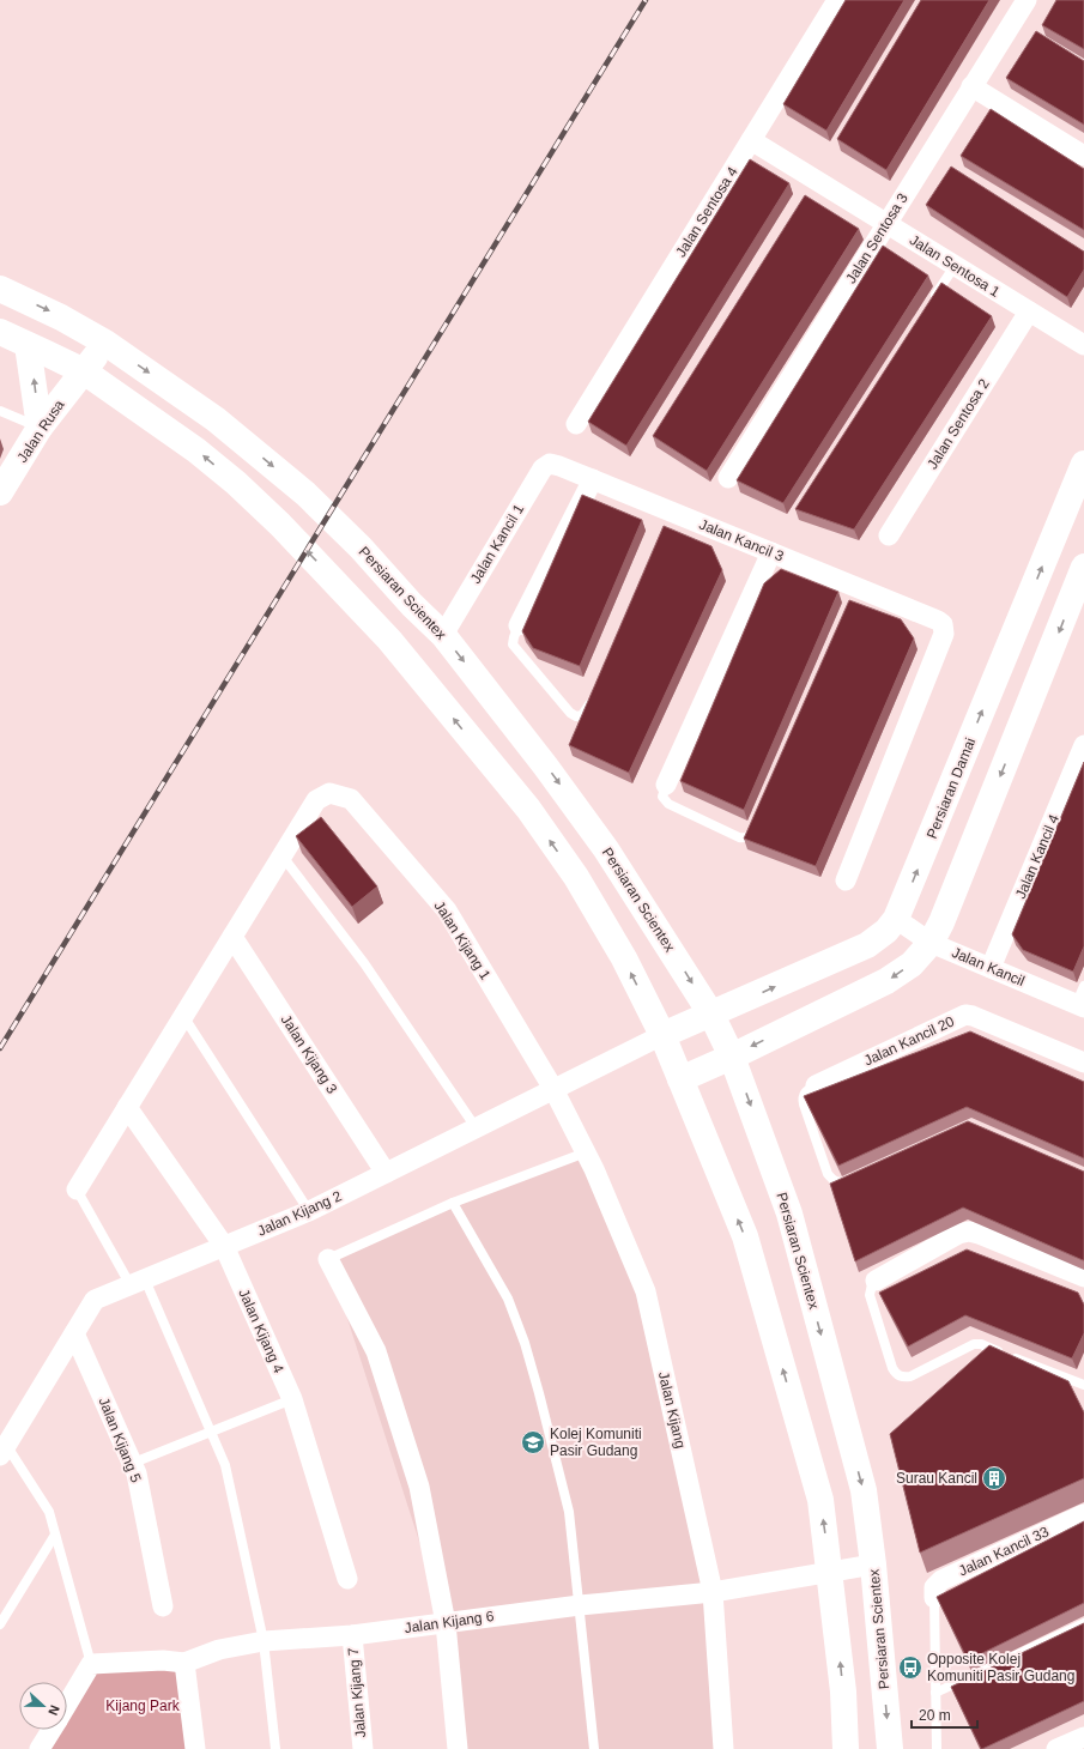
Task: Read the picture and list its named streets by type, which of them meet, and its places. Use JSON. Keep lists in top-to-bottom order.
{
  "streets": {
    "main road": ["Jalan Rusa", "Persiaran Scientex", "Persiaran Damai"],
    "street": [
      "Jalan Sentosa 4",
      "Jalan Sentosa 3",
      "Jalan Sentosa 1",
      "Jalan Sentosa 2",
      "Jalan Kancil 3",
      "Jalan Kancil 1",
      "Jalan Kancil 4",
      "Jalan Kijang 1",
      "Jalan Kancil",
      "Jalan Kancil 20",
      "Jalan Kijang 3",
      "Jalan Kijang 2",
      "Jalan Kijang 4",
      "Jalan Kijang",
      "Jalan Kijang 5",
      "Jalan Kancil 33",
      "Jalan Kijang 6",
      "Jalan Kijang 7"
    ]
  },
  "crossings": [
    ["Jalan Sentosa 4", "Jalan Sentosa 1"],
    ["Jalan Sentosa 3", "Jalan Sentosa 1"],
    ["Jalan Sentosa 1", "Jalan Sentosa 2"],
    ["Jalan Rusa", "Persiaran Scientex"],
    ["Jalan Kancil 3", "Jalan Kancil 1"],
    ["Jalan Kancil 1", "Persiaran Scientex"],
    ["Persiaran Scientex", "Persiaran Damai"],
    ["Persiaran Scientex", "Jalan Kijang 6"],
    ["Persiaran Damai", "Jalan Kancil"],
    ["Persiaran Damai", "Jalan Kijang 2"],
    ["Jalan Kancil 4", "Jalan Kancil"],
    ["Jalan Kijang 1", "Jalan Kijang 2"],
    ["Jalan Kijang 1", "Jalan Kijang"],
    ["Jalan Kijang 3", "Jalan Kijang 2"],
    ["Jalan Kijang 2", "Jalan Kijang 4"],
    ["Jalan Kijang 2", "Jalan Kijang"],
    ["Jalan Kijang 2", "Jalan Kijang 5"],
    ["Jalan Kijang", "Jalan Kijang 6"],
    ["Jalan Kijang 6", "Jalan Kijang 7"]
  ],
  "parks": ["Kijang Park"],
  "places": {
    "school or university": ["Kolej Komuniti Pasir Gudang"],
    "building": ["Surau Kancil"],
    "bus stop": ["Opposite Kolej Komuniti Pasir Gudang"]
  },
  "scale_bar": "20 m",
  "north": "right"
}
